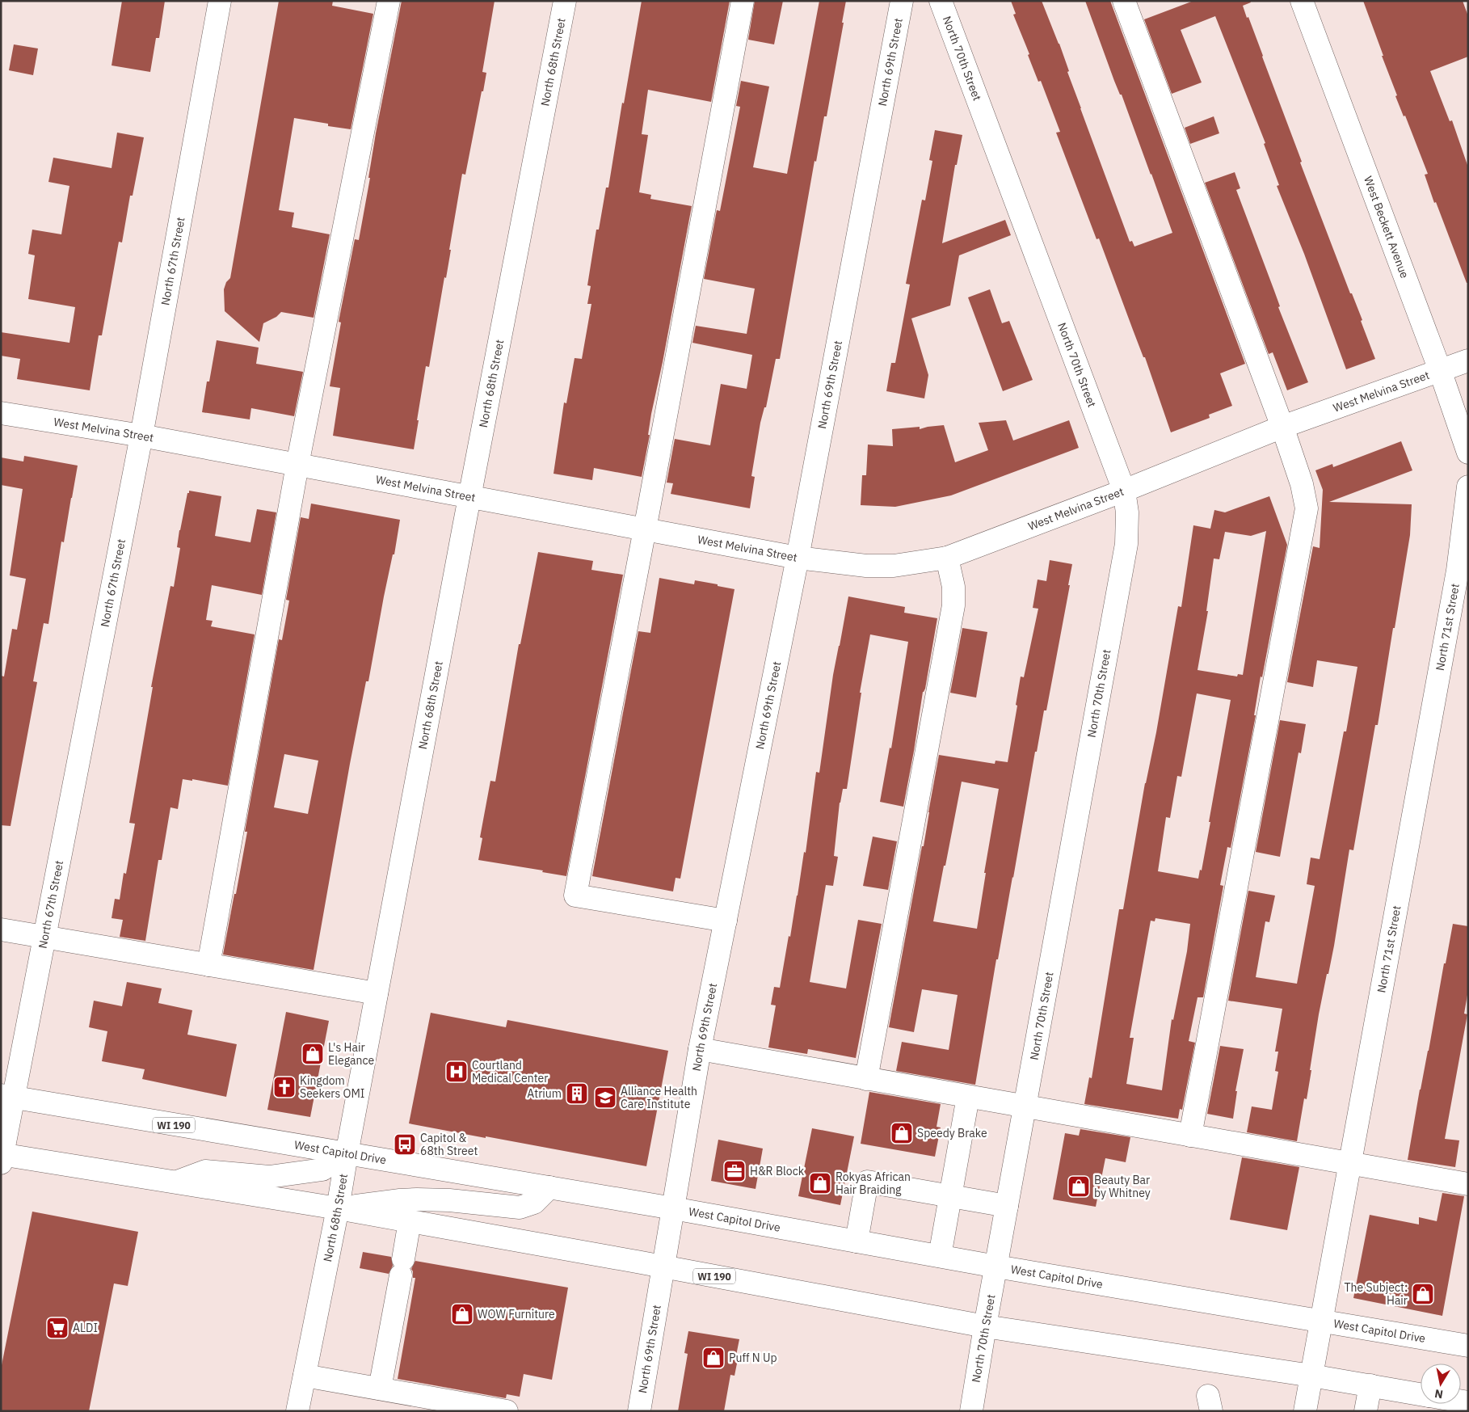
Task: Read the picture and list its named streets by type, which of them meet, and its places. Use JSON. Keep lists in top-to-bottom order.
{
  "streets": {
    "street": [
      "North 70th Street",
      "North 69th Street",
      "North 68th Street",
      "West Beckett Avenue",
      "North 67th Street",
      "West Melvina Street",
      "North 71st Street",
      "WI 190",
      "West Capitol Drive"
    ]
  },
  "crossings": [
    ["North 70th Street", "West Melvina Street"],
    ["North 70th Street", "WI 190"],
    ["North 70th Street", "West Capitol Drive"],
    ["North 69th Street", "West Melvina Street"],
    ["North 69th Street", "WI 190"],
    ["North 69th Street", "West Capitol Drive"],
    ["North 68th Street", "West Melvina Street"],
    ["North 68th Street", "WI 190"],
    ["North 68th Street", "West Capitol Drive"],
    ["West Beckett Avenue", "West Melvina Street"],
    ["North 67th Street", "West Melvina Street"],
    ["North 67th Street", "WI 190"],
    ["North 67th Street", "West Capitol Drive"],
    ["North 71st Street", "WI 190"],
    ["North 71st Street", "West Capitol Drive"]
  ],
  "places": {
    "shop": [
      "L's Hair Elegance",
      "Speedy Brake",
      "Rokyas African Hair Braiding",
      "Beauty Bar by Whitney",
      "The Subject: Hair",
      "WOW Furniture",
      "Puff N Up"
    ],
    "hospital": ["Courtland Medical Center"],
    "church": ["Kingdom Seekers OMI"],
    "building": ["Atrium"],
    "school or university": ["Alliance Health Care Institute"],
    "bus stop": ["Capitol & 68th Street"],
    "office": ["H&R Block"],
    "supermarket": ["ALDI"]
  },
  "north": "bottom"
}
